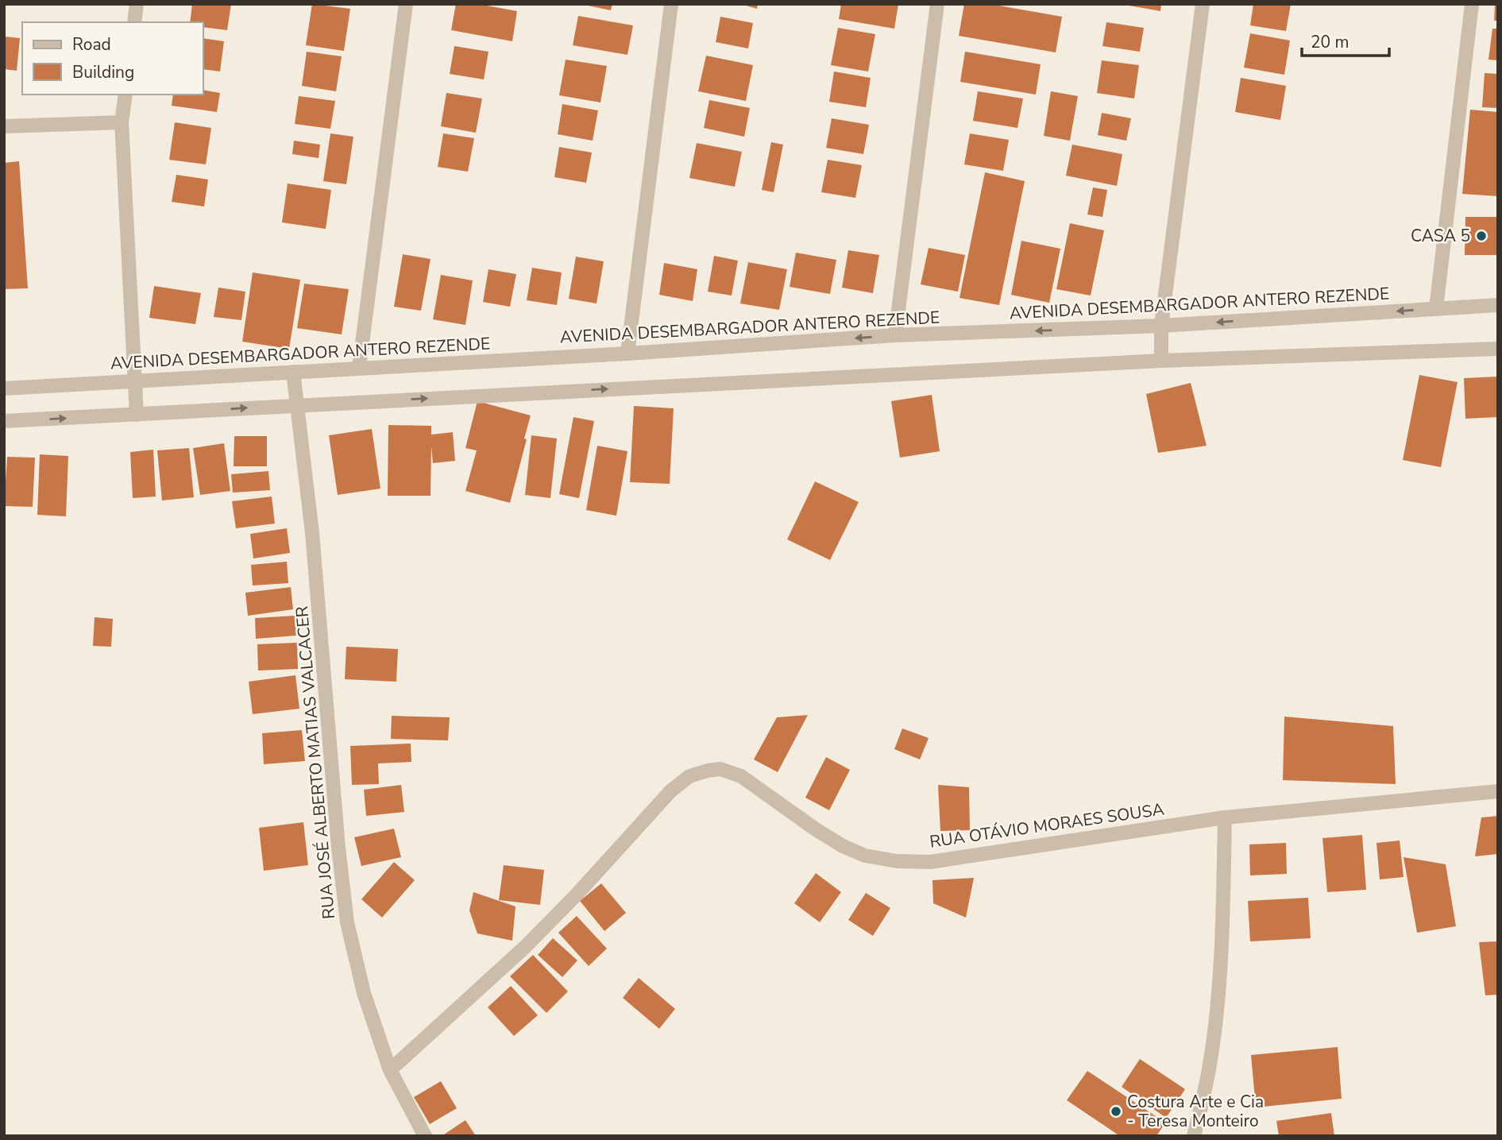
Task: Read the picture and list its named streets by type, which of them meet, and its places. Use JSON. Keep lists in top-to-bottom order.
{
  "streets": {
    "street": ["AVENIDA DESEMBARGADOR ANTERO REZENDE", "RUA JOSÉ ALBERTO MATIAS VALCACER", "RUA OTÁVIO MORAES SOUSA"]
  },
  "crossings": [
    ["AVENIDA DESEMBARGADOR ANTERO REZENDE", "RUA JOSÉ ALBERTO MATIAS VALCACER"],
    ["RUA JOSÉ ALBERTO MATIAS VALCACER", "RUA OTÁVIO MORAES SOUSA"]
  ],
  "places": ["CASA 5", "Costura Arte e Cia - Teresa Monteiro"],
  "legend": ["Road", "Building"],
  "scale_bar": "20 m"
}
